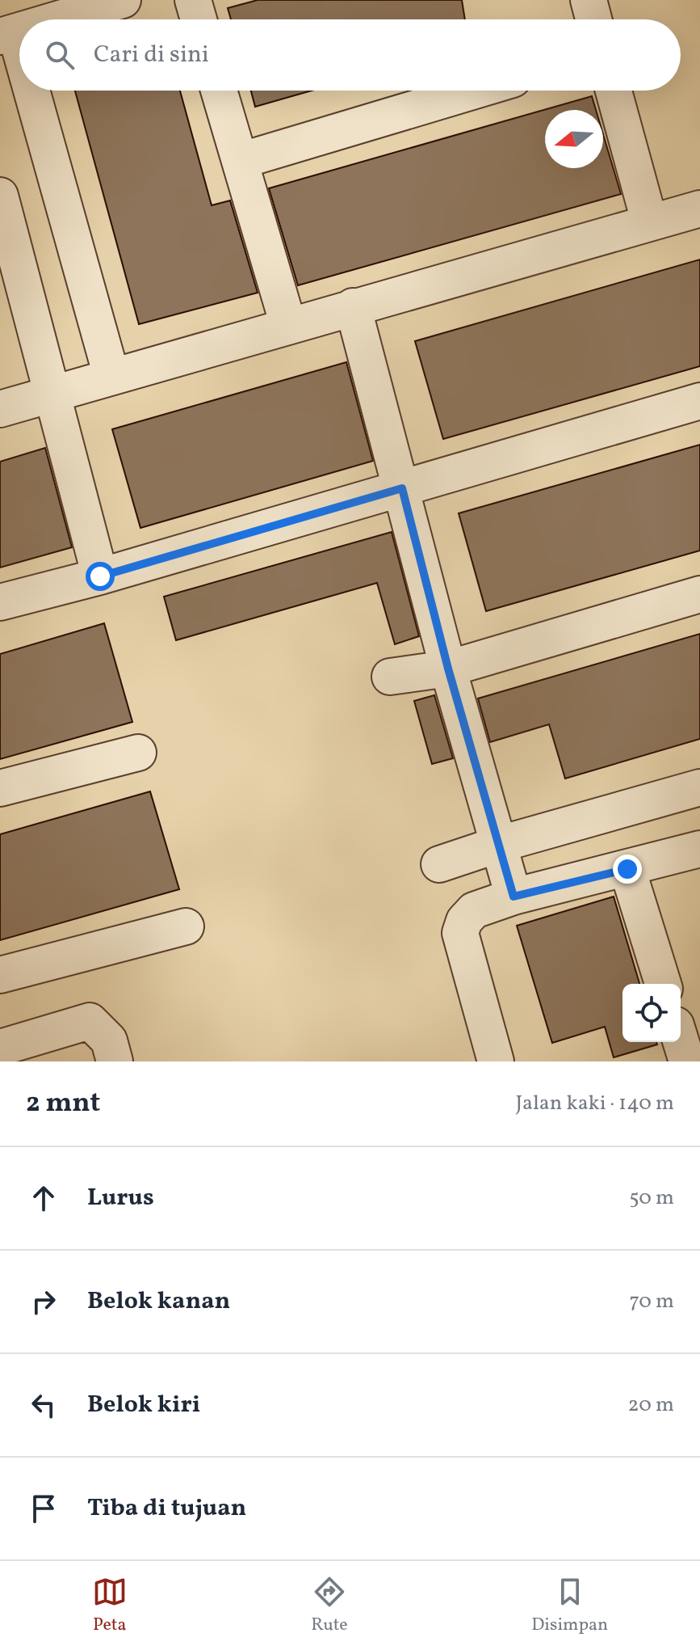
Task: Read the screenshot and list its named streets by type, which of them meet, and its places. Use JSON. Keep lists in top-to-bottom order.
{
  "north": "left",
  "page": {
    "search": "Cari di sini",
    "heading": ["2 mnt", "Jalan kaki · 140 m"],
    "list": [
      ["Lurus", "50 m"],
      ["Belok kanan", "70 m"],
      ["Belok kiri", "20 m"],
      "Tiba di tujuan"
    ],
    "nav": ["Peta", "Rute", "Disimpan"]
  }
}
